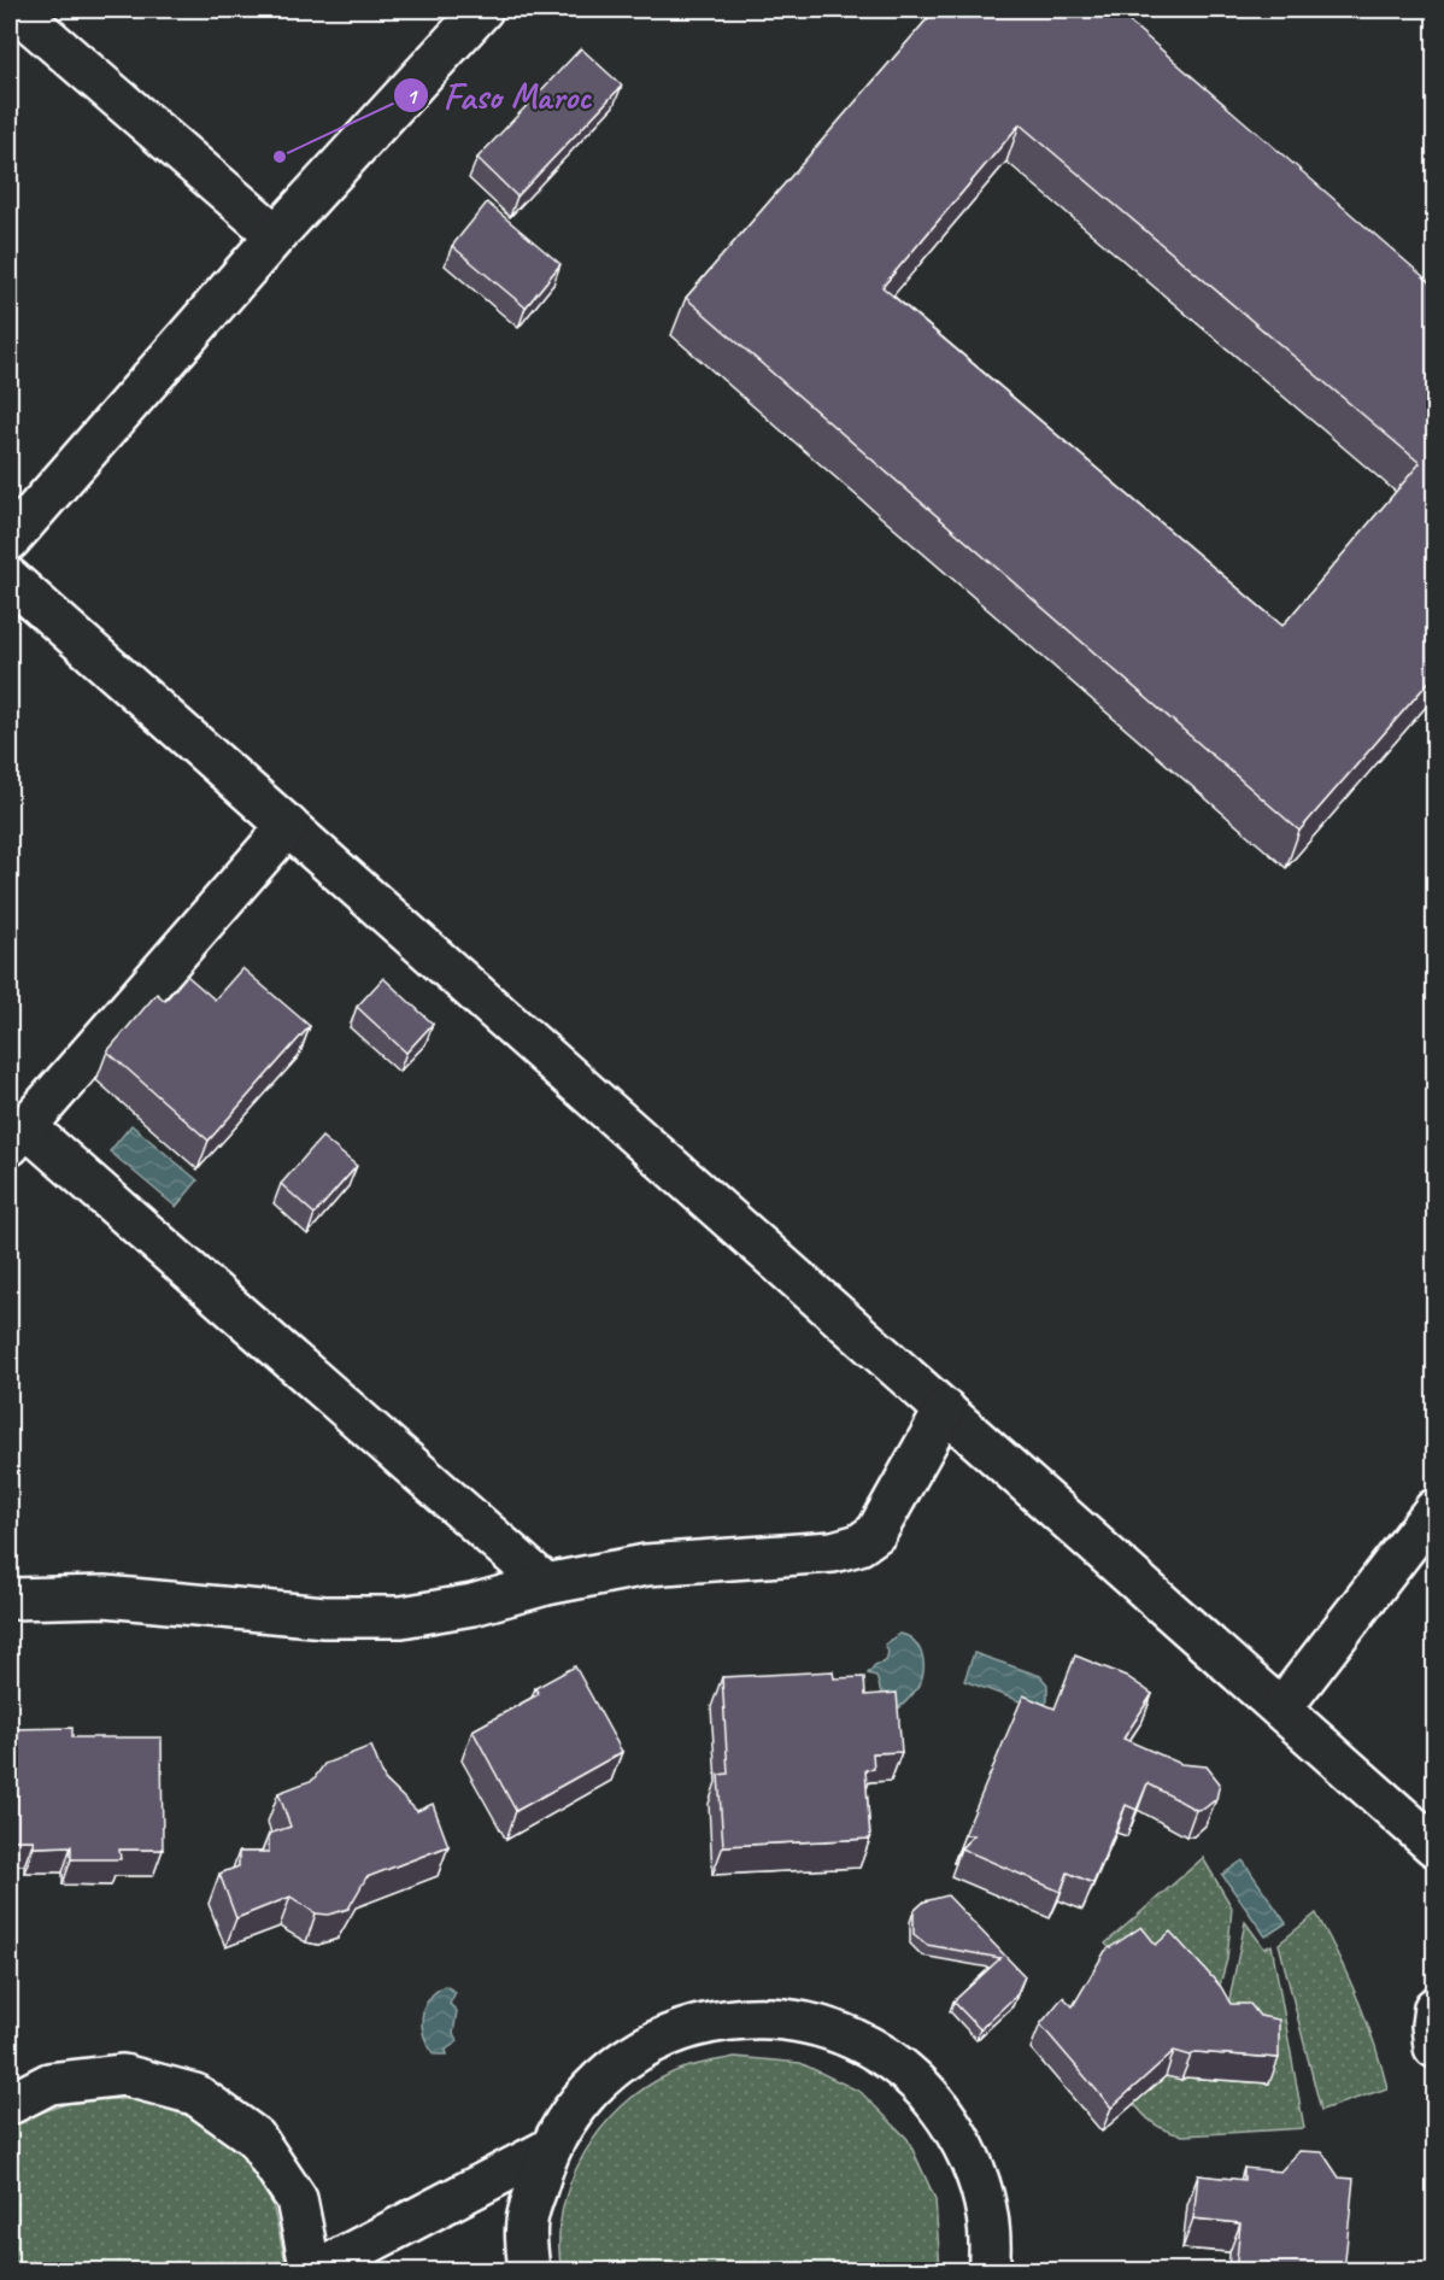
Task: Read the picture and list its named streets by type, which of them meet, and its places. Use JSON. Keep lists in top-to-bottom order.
{
  "places": ["Faso Maroc"]
}
